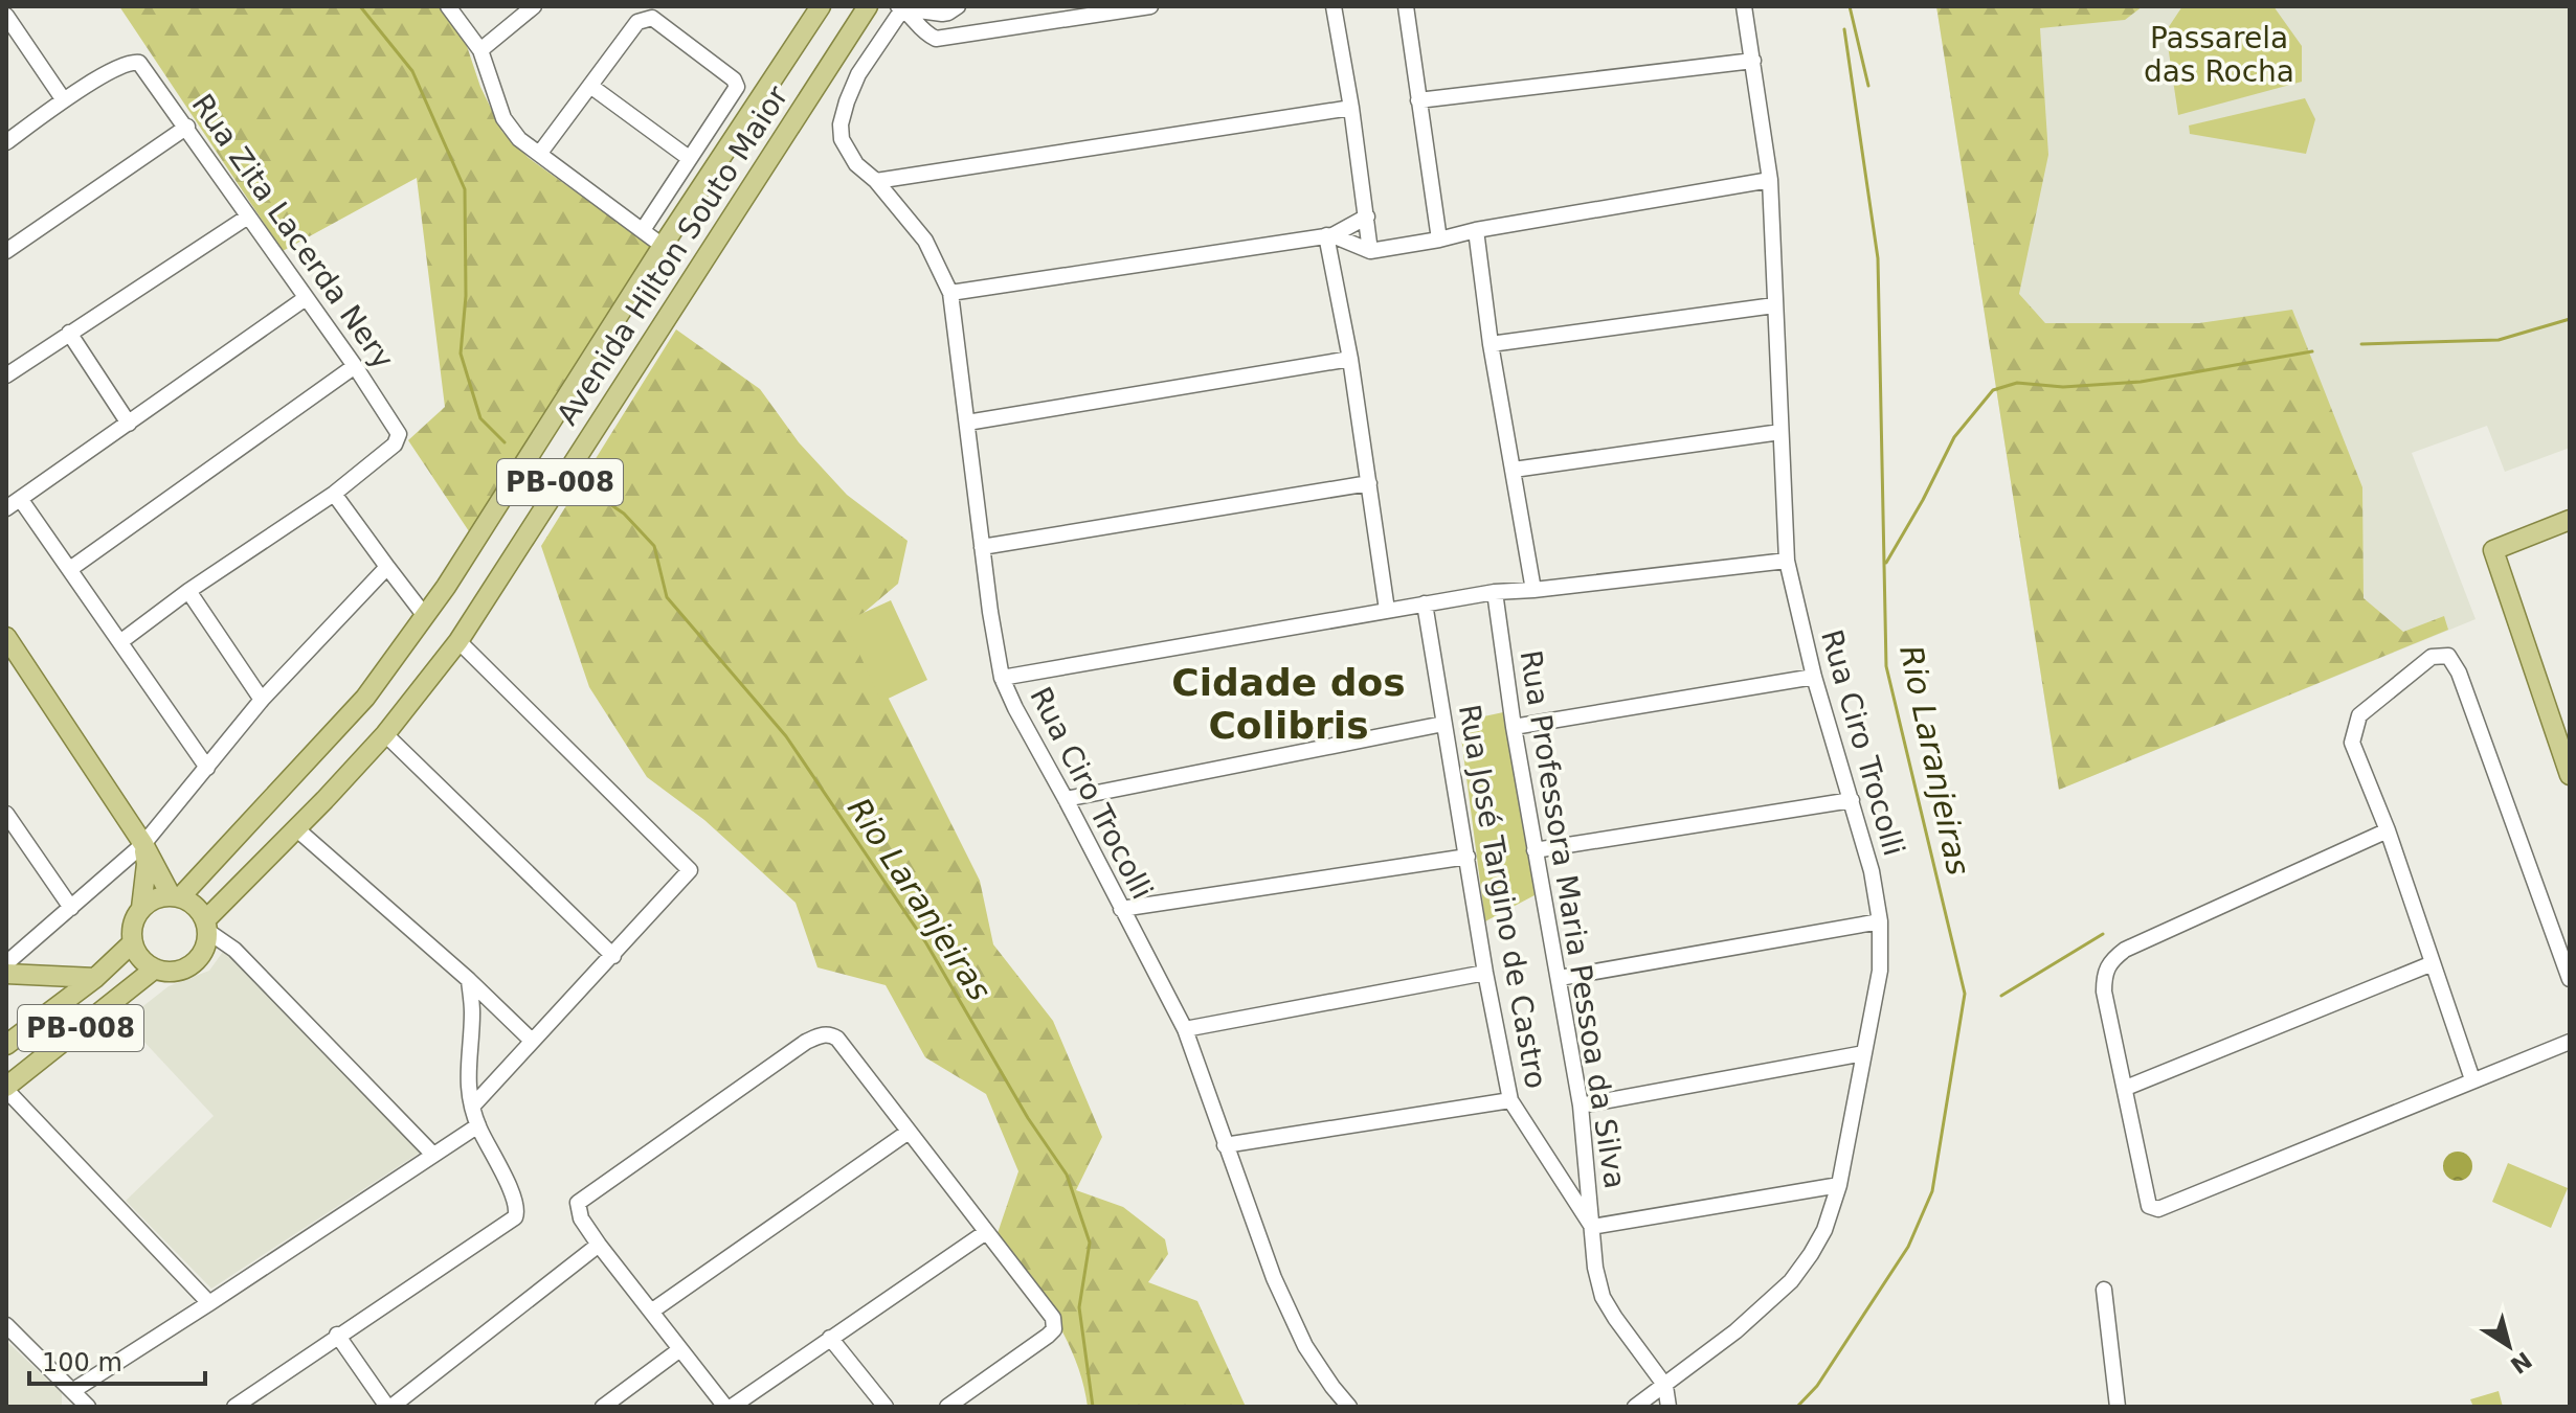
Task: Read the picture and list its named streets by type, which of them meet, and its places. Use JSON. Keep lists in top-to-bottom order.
{
  "streets": {
    "main road": ["Avenida Hilton Souto Maior", "PB-008"],
    "street": [
      "Rua Zita Lacerda Nery",
      "Rua Ciro Trocolli",
      "Rua José Targino de Castro",
      "Rua Professora Maria Pessoa da Silva"
    ]
  },
  "crossings": [
    ["Avenida Hilton Souto Maior", "PB-008"],
    ["Rua Ciro Trocolli", "Rua Professora Maria Pessoa da Silva"],
    ["Rua José Targino de Castro", "Rua Professora Maria Pessoa da Silva"]
  ],
  "districts": ["Cidade dos Colibris"],
  "water": ["Rio Laranjeiras"],
  "parks": ["Passarela das Rocha"],
  "scale_bar": "100 m",
  "north": "bottom right"
}
